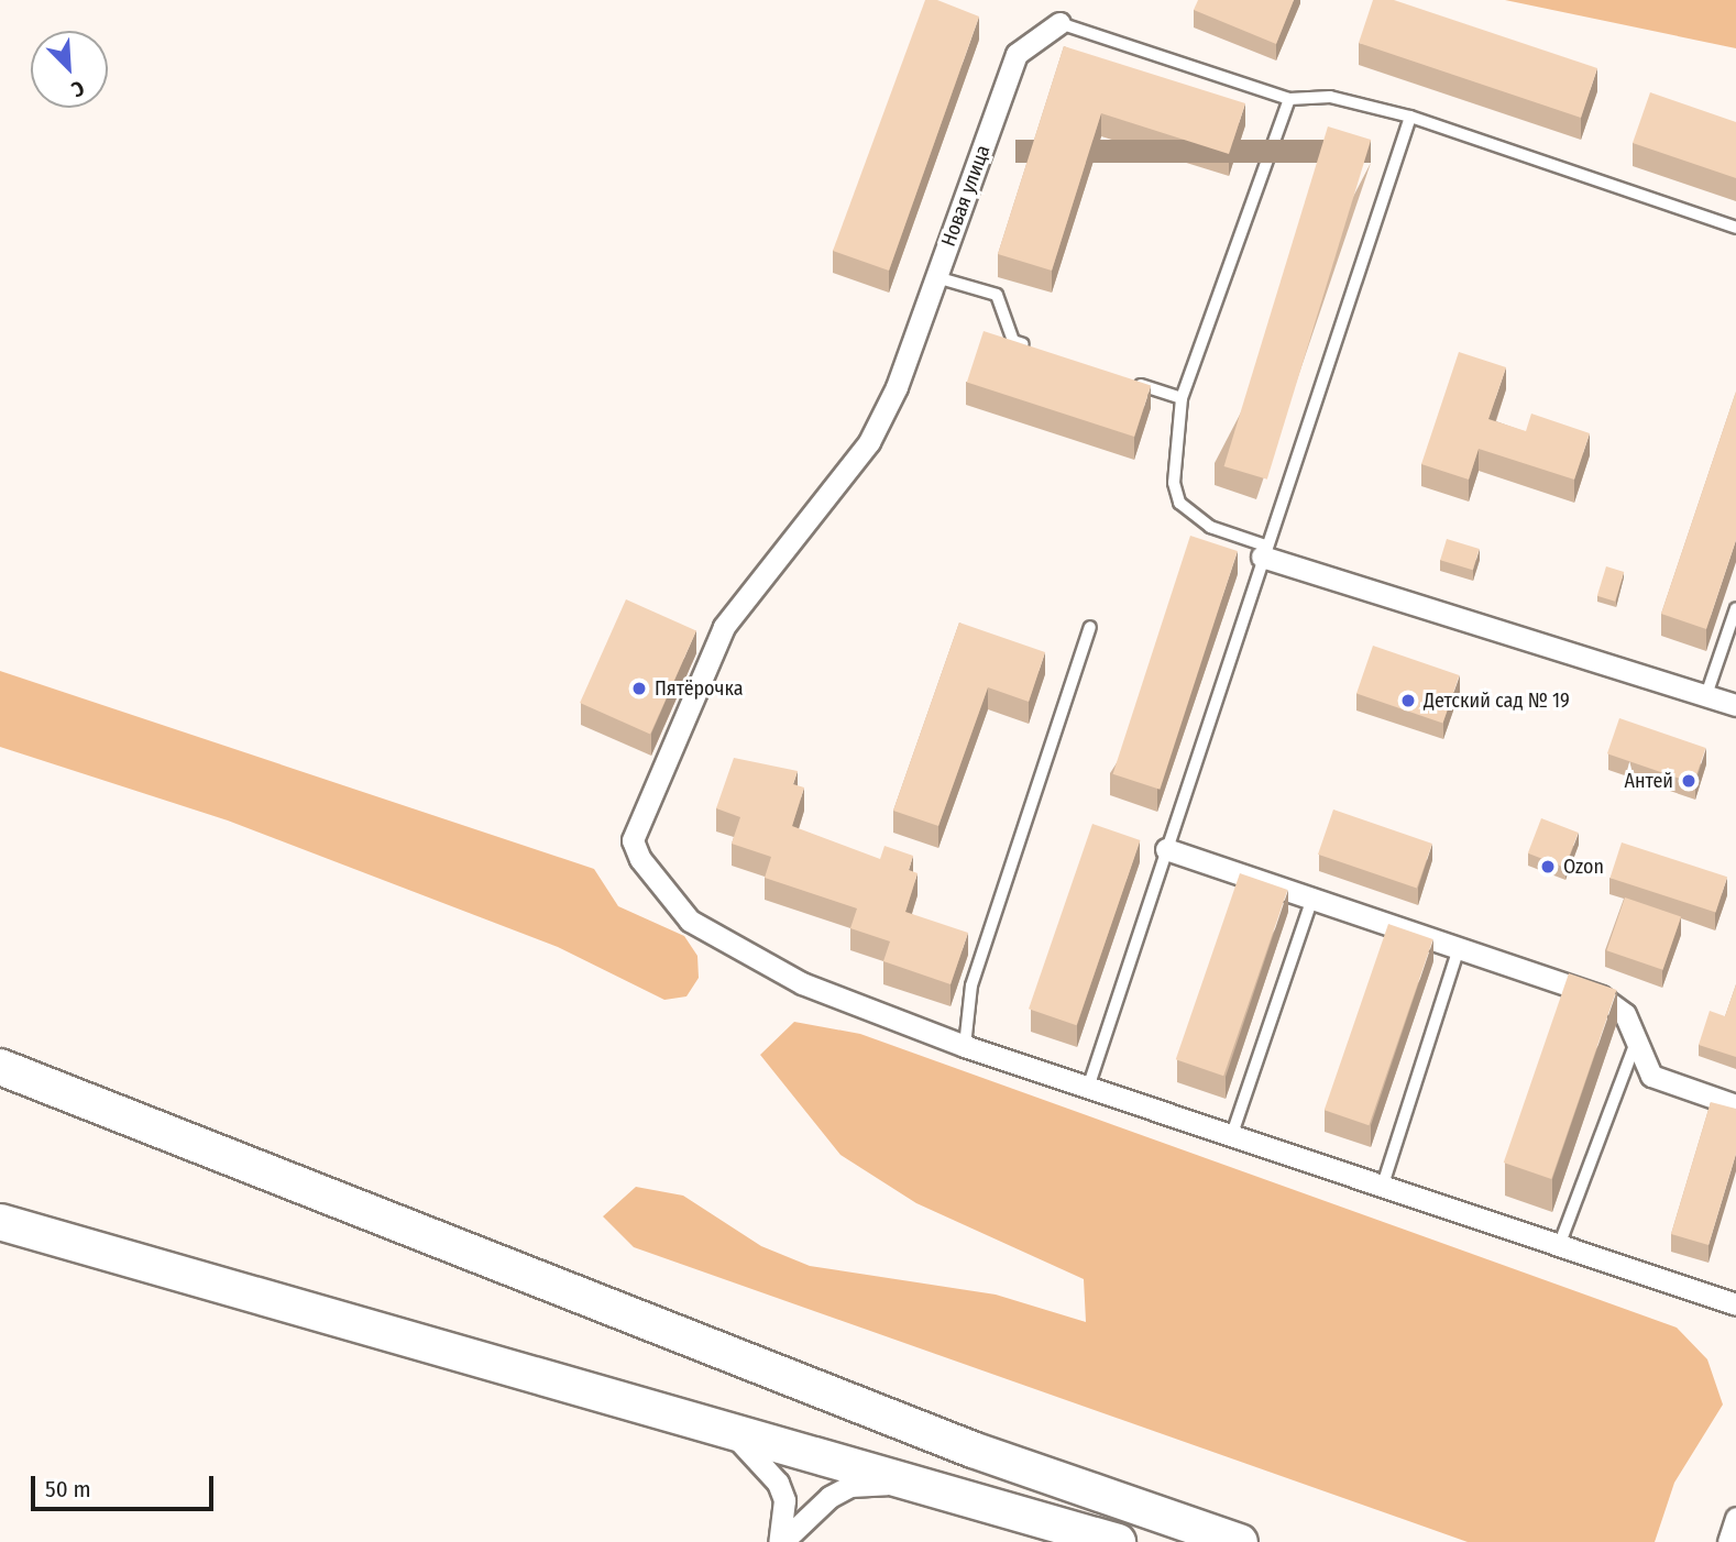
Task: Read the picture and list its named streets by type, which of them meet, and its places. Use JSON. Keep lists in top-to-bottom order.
{
  "streets": {
    "street": ["Новая улица"]
  },
  "places": [
    "Пятёрочка",
    "Детский сад № 19",
    "Антей",
    "Ozon"
  ],
  "scale_bar": "50 m",
  "north": "bottom right"
}
